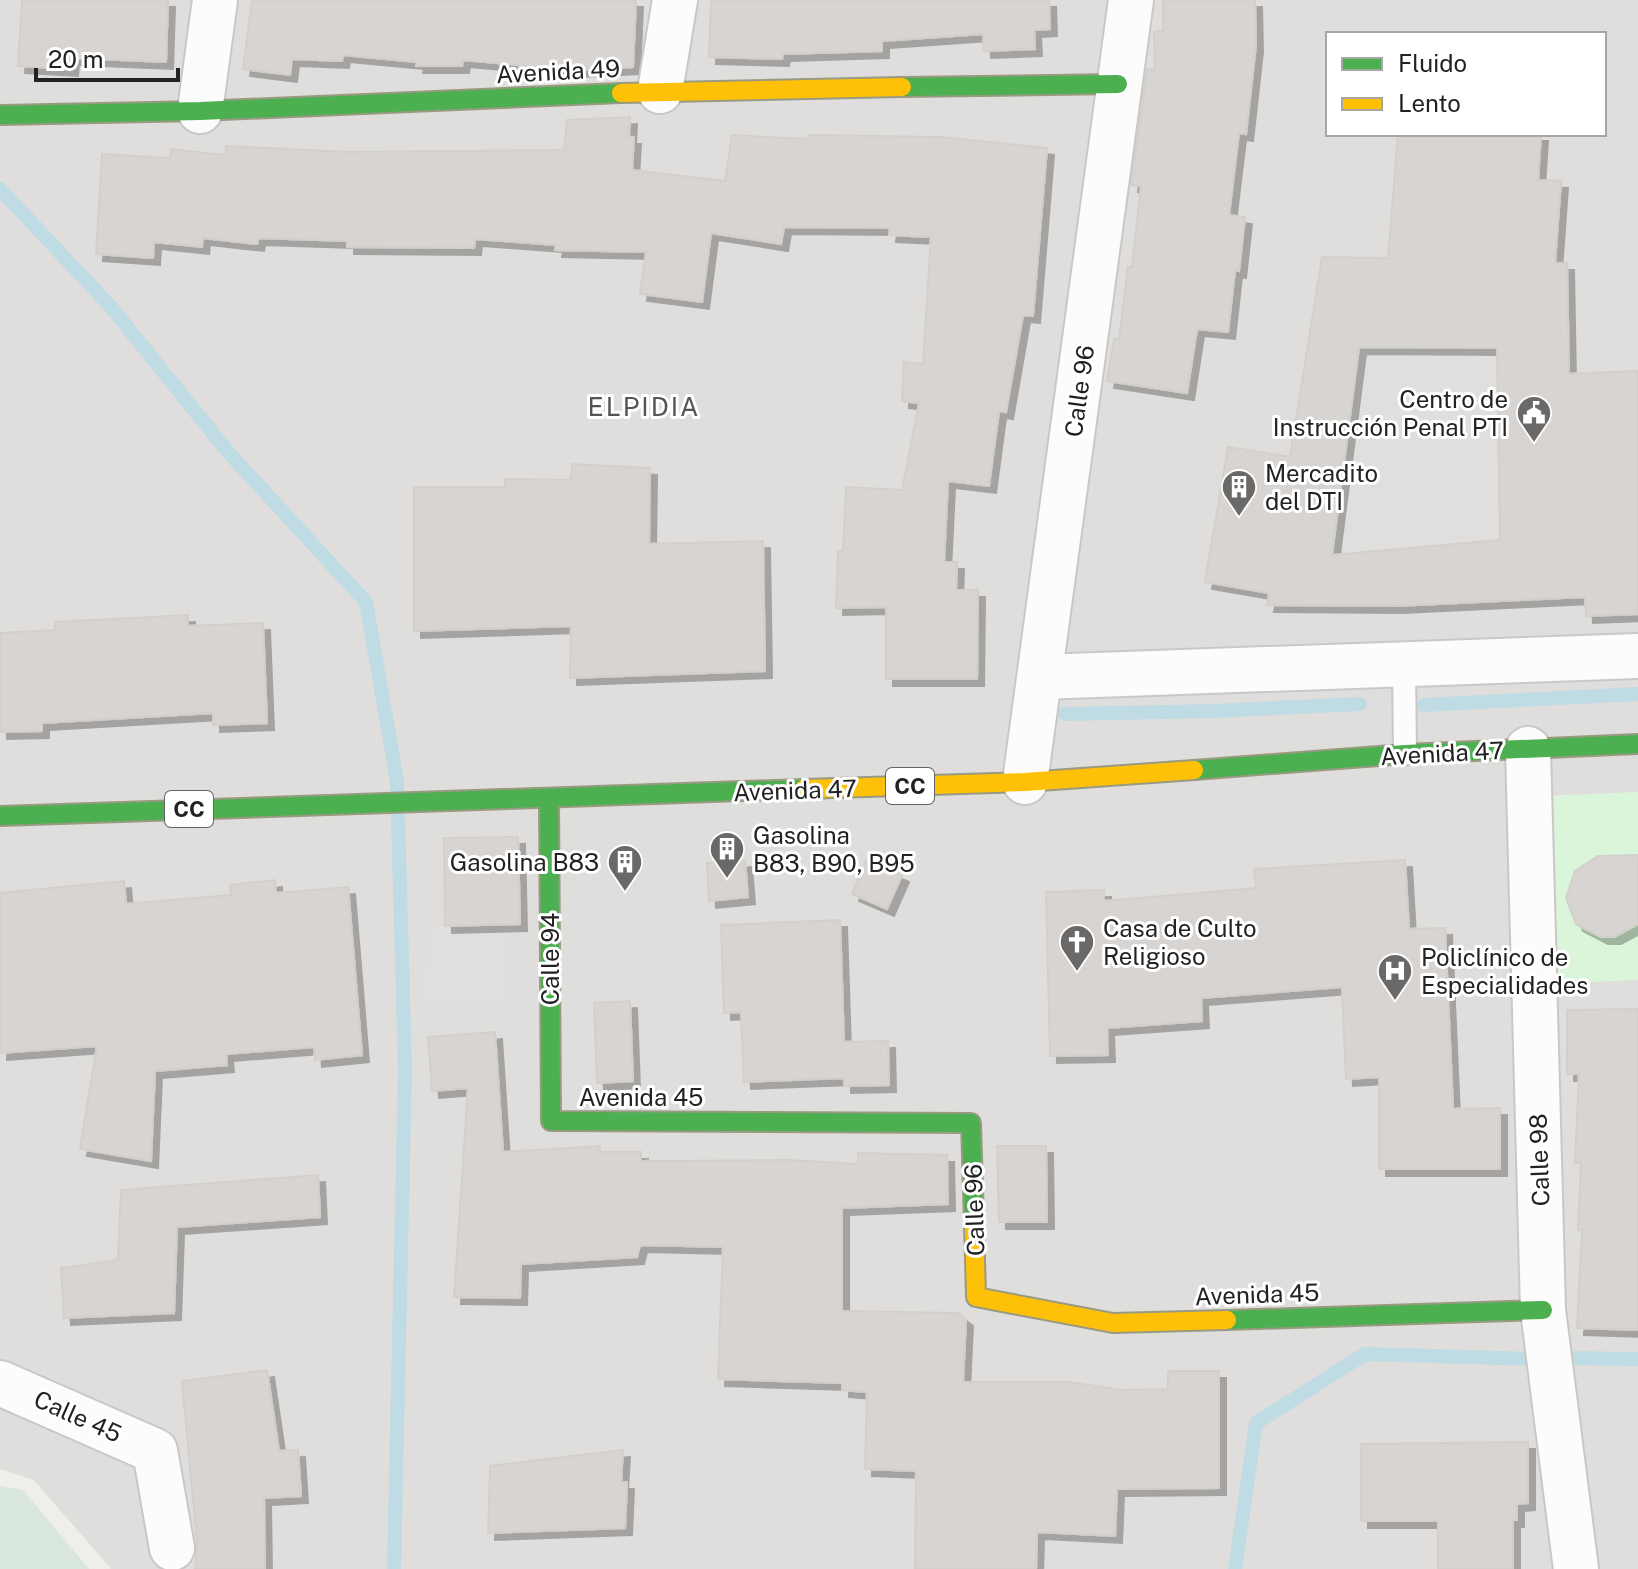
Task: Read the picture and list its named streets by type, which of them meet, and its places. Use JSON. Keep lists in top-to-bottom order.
{
  "streets": {
    "street": [
      "Avenida 49",
      "Calle 96",
      "Avenida 47",
      "CC",
      "Calle 94",
      "Avenida 45",
      "Calle 98",
      "Calle 45"
    ]
  },
  "crossings": [
    ["Avenida 49", "Calle 96"],
    ["Calle 96", "Avenida 47"],
    ["Calle 96", "Avenida 45"],
    ["Avenida 47", "Calle 94"],
    ["Avenida 47", "Calle 98"],
    ["Calle 94", "Avenida 45"],
    ["Avenida 45", "Calle 98"]
  ],
  "districts": ["ELPIDIA"],
  "places": {
    "public building": ["Centro de Instrucción Penal PTI"],
    "building": ["Mercadito del DTI", "Gasolina B83, B90, B95", "Gasolina B83"],
    "church": ["Casa de Culto Religioso"],
    "hospital": ["Policlínico de Especialidades"]
  },
  "legend": ["Fluido", "Lento"],
  "scale_bar": "20 m"
}
